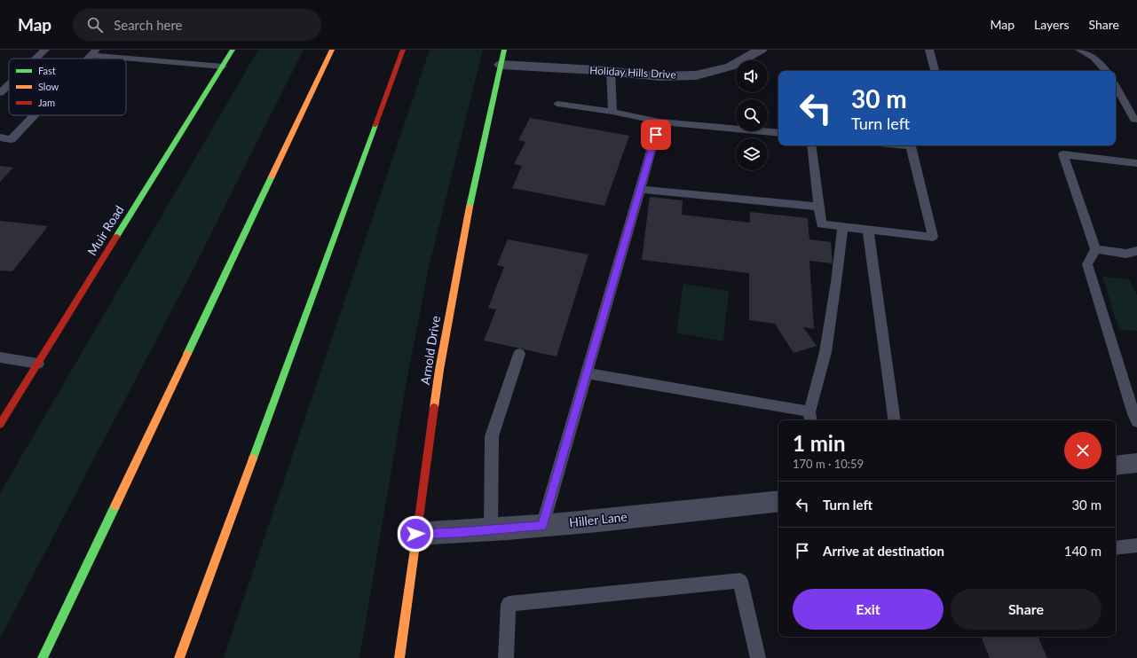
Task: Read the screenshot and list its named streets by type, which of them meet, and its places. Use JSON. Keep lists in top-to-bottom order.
{
  "streets": {
    "main road": ["Muir Road", "Arnold Drive"],
    "street": ["Holiday Hills Drive", "Hiller Lane"]
  },
  "crossings": [
    ["Holiday Hills Drive", "Arnold Drive"],
    ["Arnold Drive", "Hiller Lane"]
  ],
  "legend": ["Fast", "Slow", "Jam"],
  "page": {
    "header": "Map",
    "search": "Search here",
    "nav": ["Map", "Layers", "Share"],
    "turn": ["30 m", "Turn left"],
    "heading": ["1 min", "170 m · 10:59"],
    "list": [
      {
        "name": "Turn left",
        "value": "30 m"
      },
      {
        "name": "Arrive at destination",
        "value": "140 m"
      }
    ],
    "buttons": ["Exit", "Share"]
  }
}
